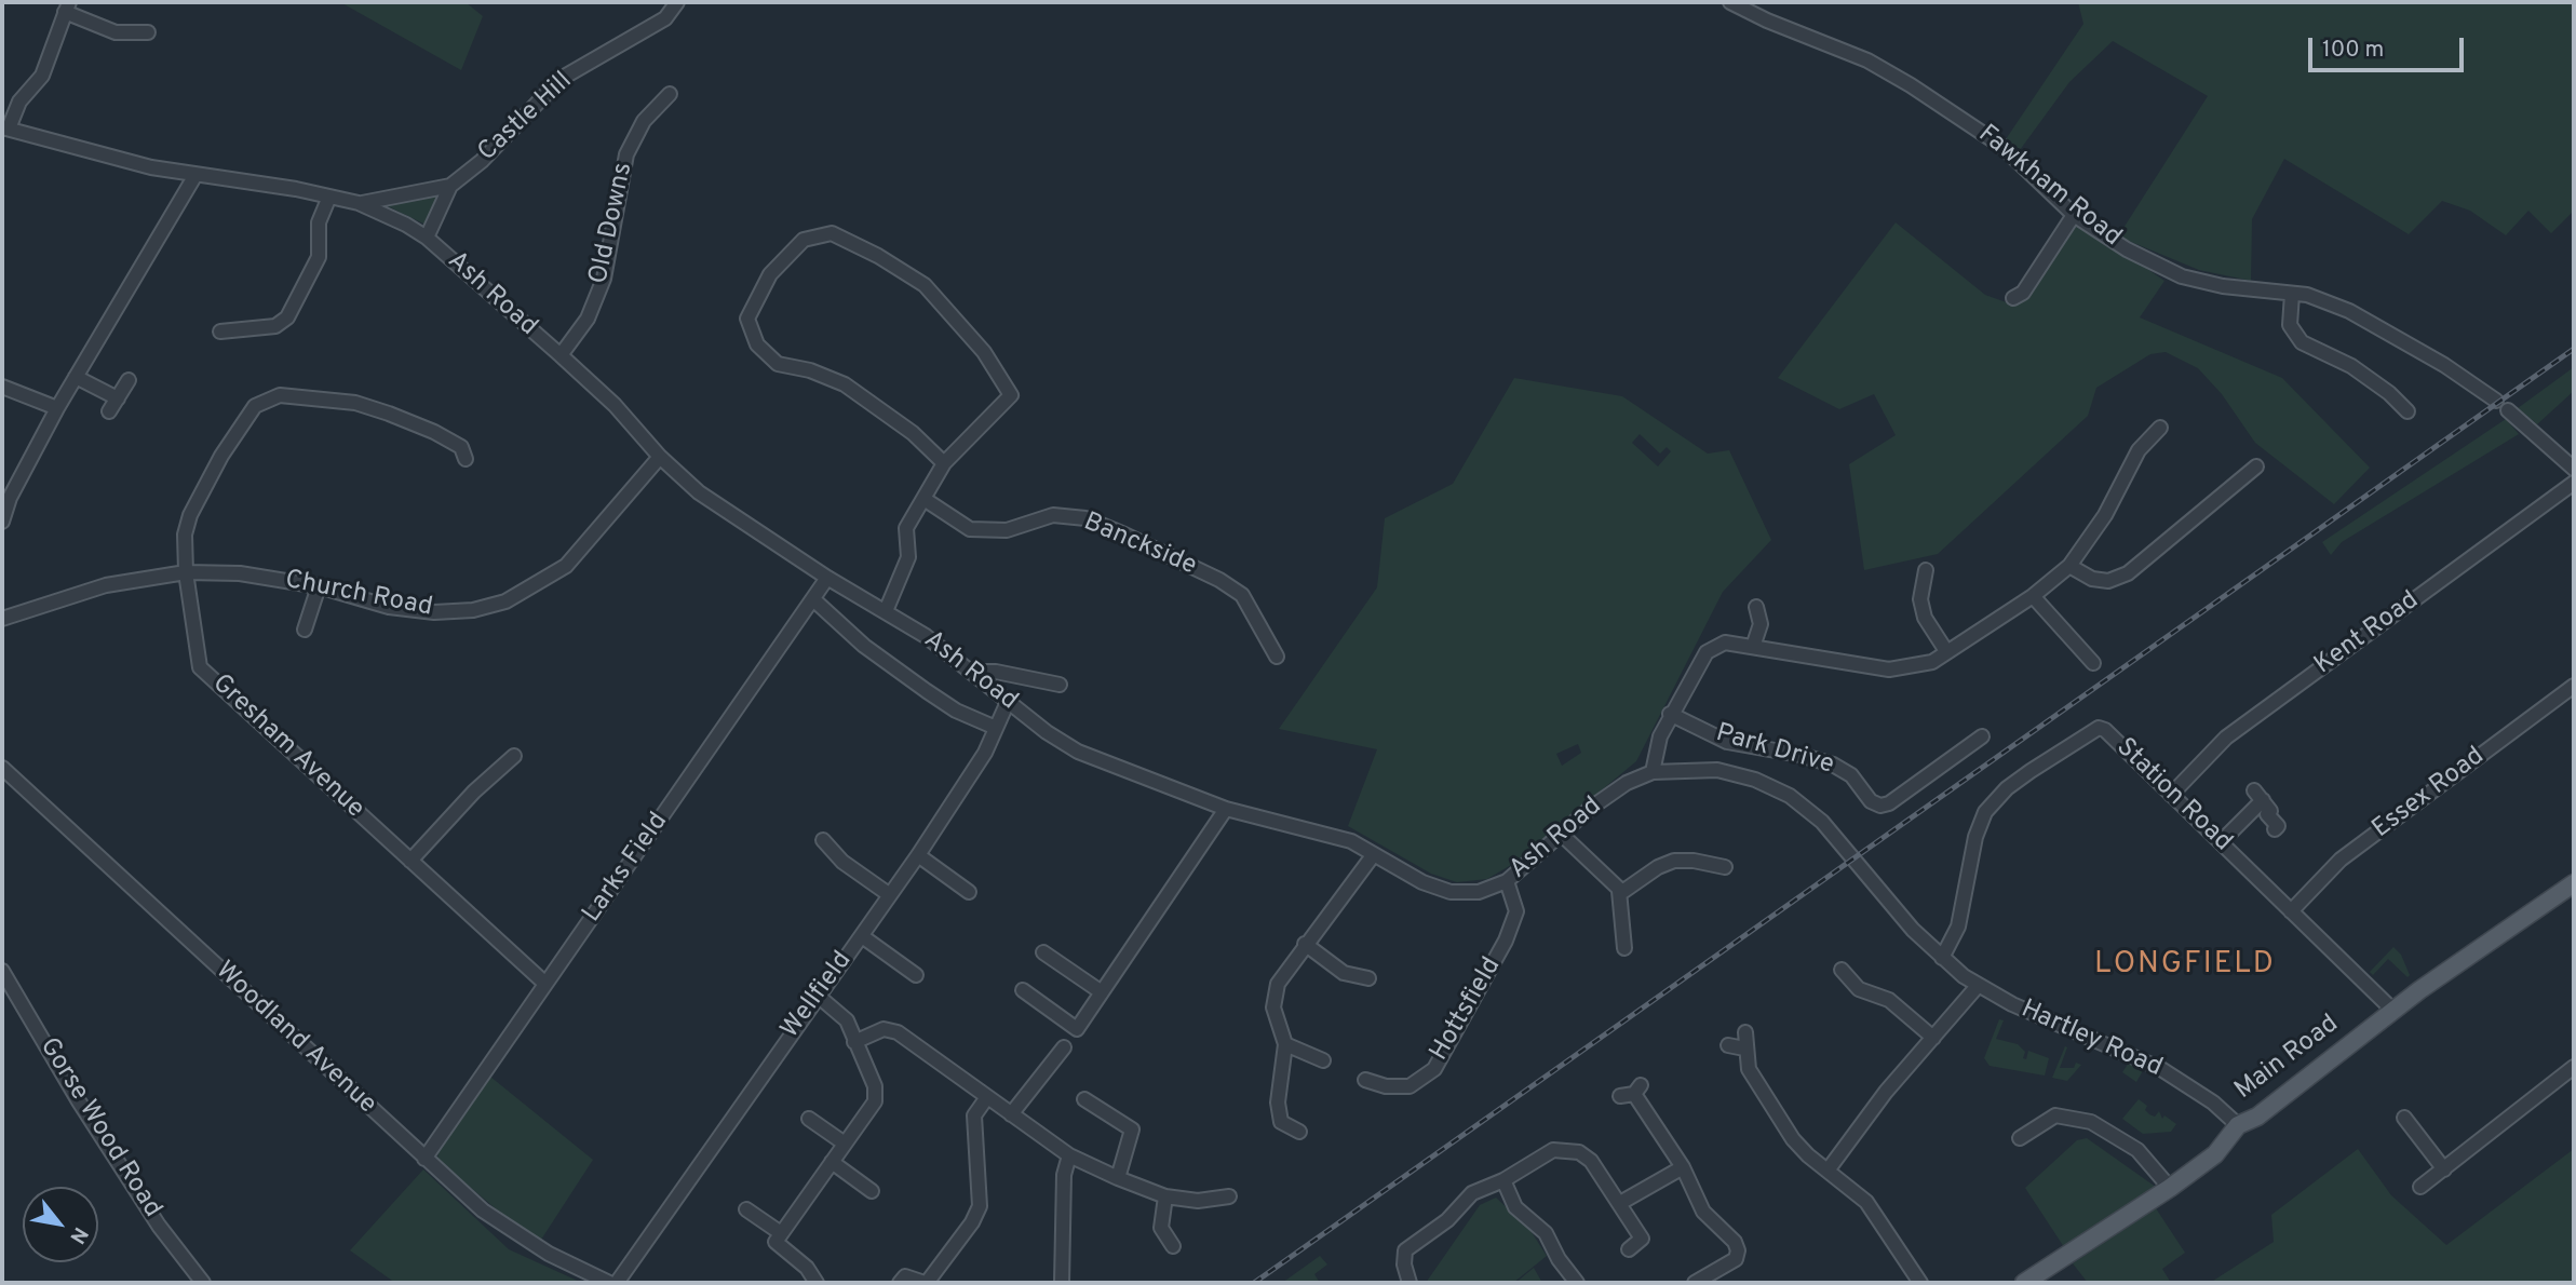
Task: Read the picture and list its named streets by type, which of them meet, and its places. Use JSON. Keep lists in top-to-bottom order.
{
  "streets": {
    "main road": ["Main Road"],
    "street": [
      "Castle Hill",
      "Fawkham Road",
      "Old Downs",
      "Ash Road",
      "Banckside",
      "Church Road",
      "Kent Road",
      "Gresham Avenue",
      "Park Drive",
      "Essex Road",
      "Station Road",
      "Larks Field",
      "Wellfield",
      "Hottsfield",
      "Woodland Avenue",
      "Hartley Road",
      "Gorse Wood Road"
    ]
  },
  "crossings": [
    ["Castle Hill", "Ash Road"],
    ["Old Downs", "Ash Road"],
    ["Ash Road", "Church Road"],
    ["Ash Road", "Station Road"],
    ["Ash Road", "Larks Field"],
    ["Ash Road", "Wellfield"],
    ["Ash Road", "Hottsfield"],
    ["Ash Road", "Hartley Road"],
    ["Church Road", "Gresham Avenue"],
    ["Kent Road", "Station Road"],
    ["Gresham Avenue", "Larks Field"],
    ["Essex Road", "Station Road"],
    ["Station Road", "Hartley Road"],
    ["Station Road", "Main Road"],
    ["Larks Field", "Woodland Avenue"],
    ["Hartley Road", "Main Road"]
  ],
  "districts": ["LONGFIELD"],
  "scale_bar": "100 m",
  "north": "bottom right"
}
